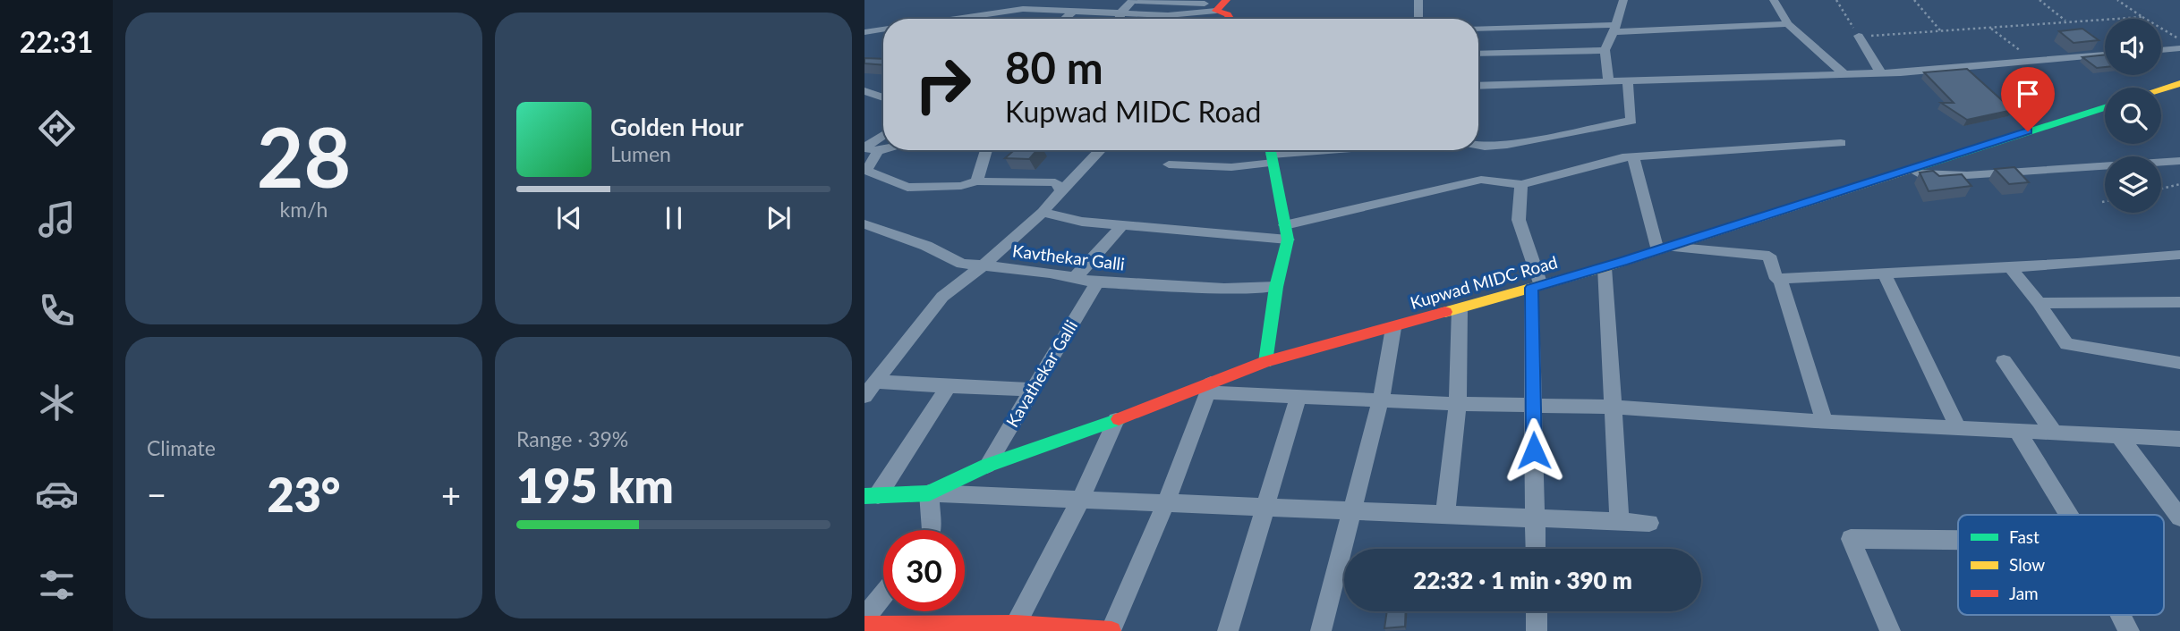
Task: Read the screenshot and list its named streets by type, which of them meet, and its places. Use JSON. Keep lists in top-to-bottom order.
{
  "streets": {
    "main road": ["Kupwad MIDC Road"],
    "street": ["Kavthekar Galli", "Kavathekar Galli"]
  },
  "crossings": [
    ["Kavthekar Galli", "Kavathekar Galli"],
    ["Kupwad MIDC Road", "Kavathekar Galli"]
  ],
  "legend": ["Fast", "Slow", "Jam"],
  "page": {
    "tabs": "22:31",
    "tile": [
      ["28", "km/h"],
      "Climate",
      ["Range · 39%", "195 km"]
    ],
    "turn": ["80 m", "Kupwad MIDC Road"],
    "song": ["Golden Hour", "Lumen"],
    "heat": ["−", "23°", "+"],
    "limit": "30",
    "trip": "22:32 · 1 min · 390 m"
  }
}
